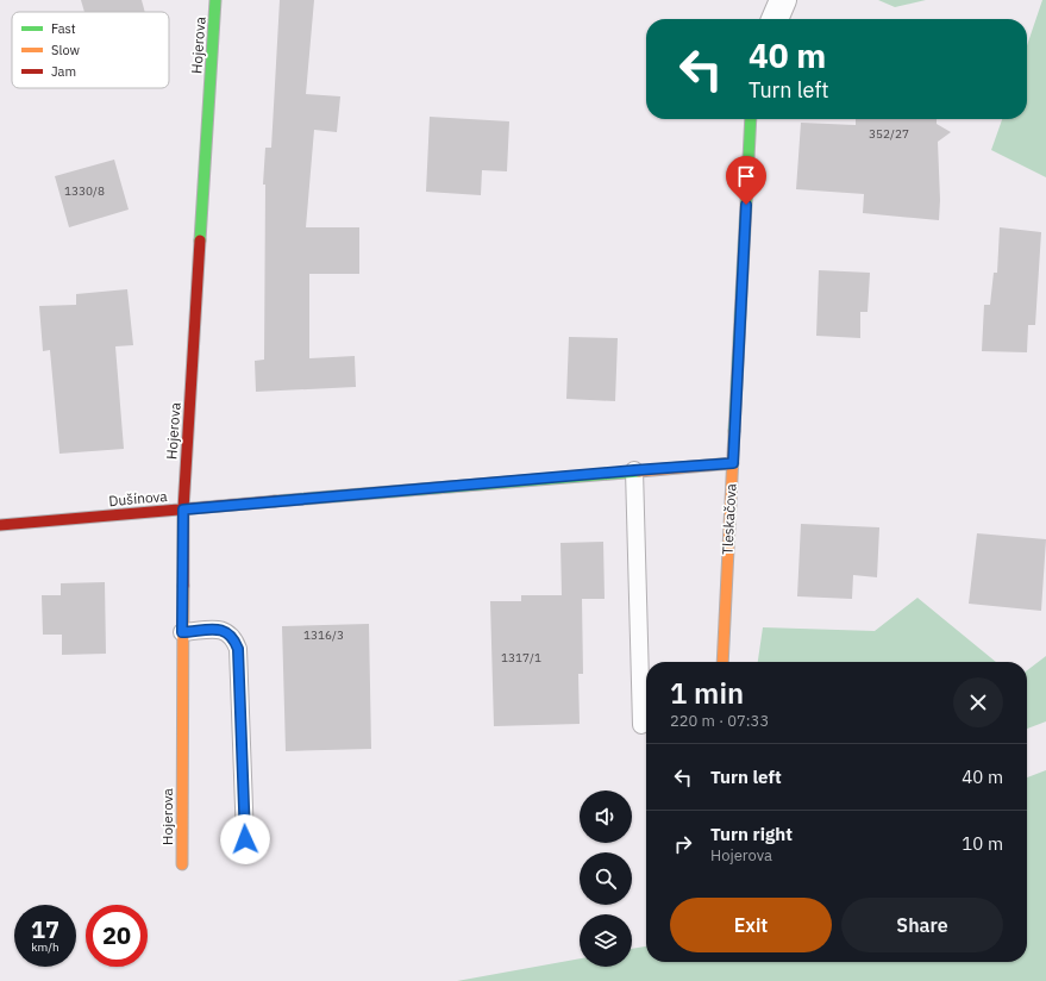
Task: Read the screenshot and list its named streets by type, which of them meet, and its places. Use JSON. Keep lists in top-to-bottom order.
{
  "streets": {
    "street": ["Hojerova", "Dušínova", "Tleskačova"]
  },
  "crossings": [
    ["Hojerova", "Dušínova"],
    ["Dušínova", "Tleskačova"]
  ],
  "house_numbers": [
    "352/27",
    "1330/8",
    "1316/3",
    "1317/1"
  ],
  "legend": ["Fast", "Slow", "Jam"],
  "page": {
    "turn": ["40 m", "Turn left"],
    "heading": ["1 min", "220 m · 07:33"],
    "list": [
      {
        "name": "Turn left",
        "value": "40 m"
      },
      {
        "name": "Turn right",
        "note": "Hojerova",
        "value": "10 m"
      }
    ],
    "buttons": ["Exit", "Share"],
    "speed": "17 km/h",
    "limit": "20"
  }
}
